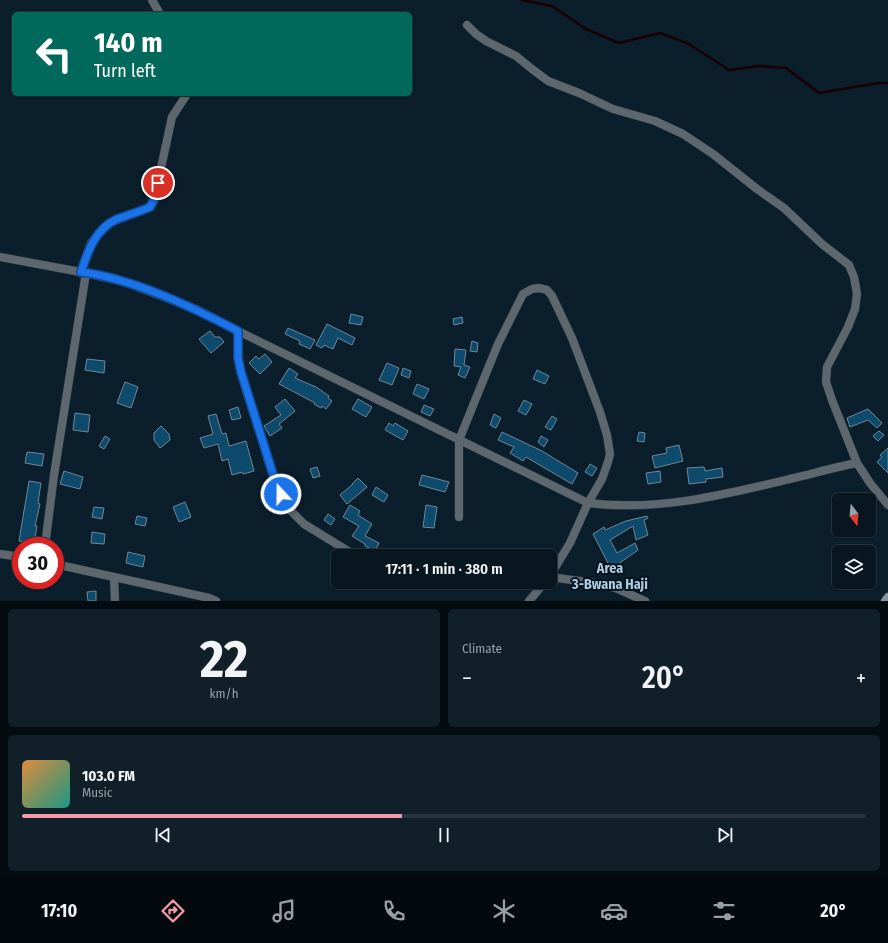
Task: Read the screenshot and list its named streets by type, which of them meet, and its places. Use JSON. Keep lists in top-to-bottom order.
{
  "districts": ["Area 3-Bwana Haji"],
  "north": "bottom",
  "page": {
    "turn": ["140 m", "Turn left"],
    "limit": "30",
    "trip": "17:11 · 1 min · 380 m",
    "tile": [
      ["22", "km/h"],
      "Climate"
    ],
    "heat": ["−", "20°", "+"],
    "song": ["103.0 FM", "Music"],
    "tabs": ["17:10", "20°"]
  }
}
